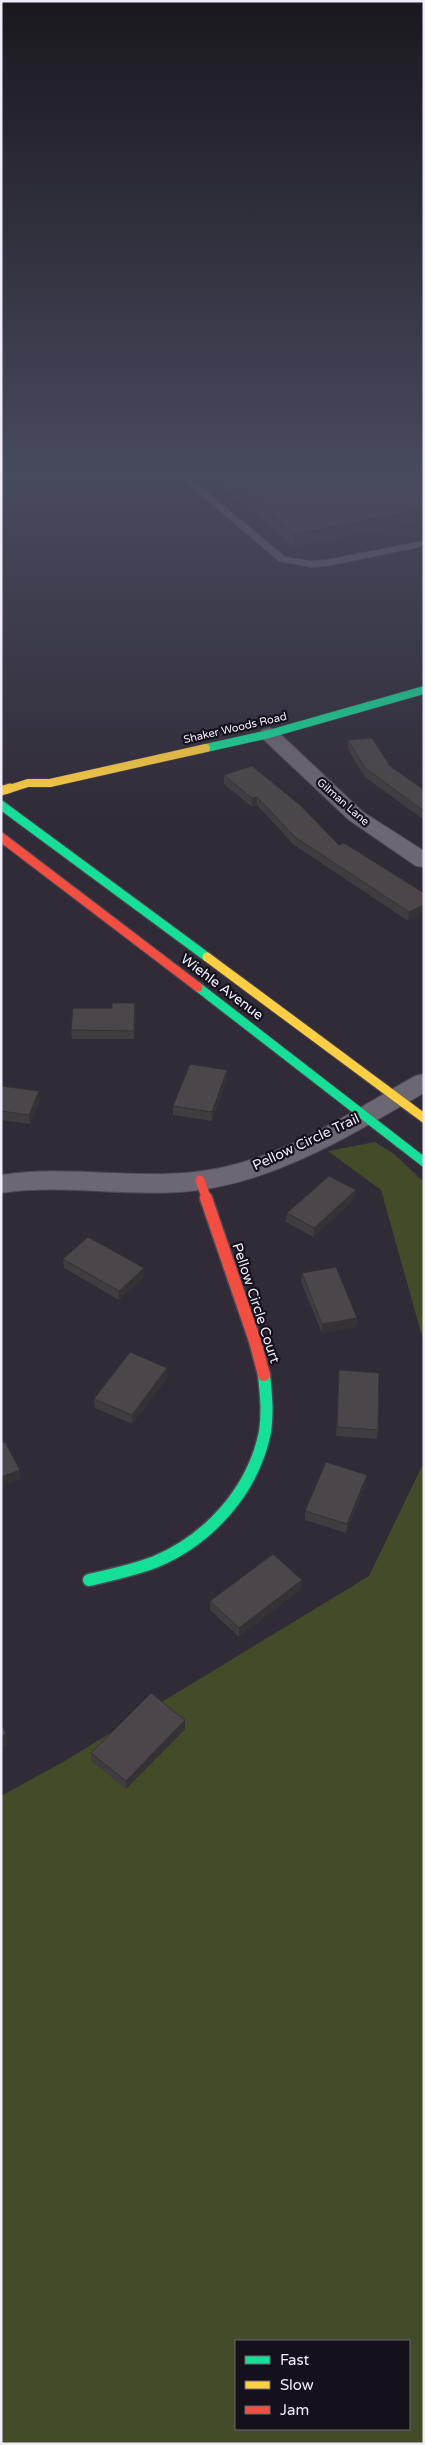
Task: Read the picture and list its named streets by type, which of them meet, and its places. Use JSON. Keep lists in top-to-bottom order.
{
  "streets": {
    "main road": ["Shaker Woods Road", "Wiehle Avenue", "Pellow Circle Court"],
    "street": ["Gilman Lane", "Pellow Circle Trail"]
  },
  "crossings": [
    ["Shaker Woods Road", "Gilman Lane"],
    ["Wiehle Avenue", "Pellow Circle Trail"],
    ["Pellow Circle Trail", "Pellow Circle Court"]
  ],
  "legend": ["Fast", "Slow", "Jam"]
}
